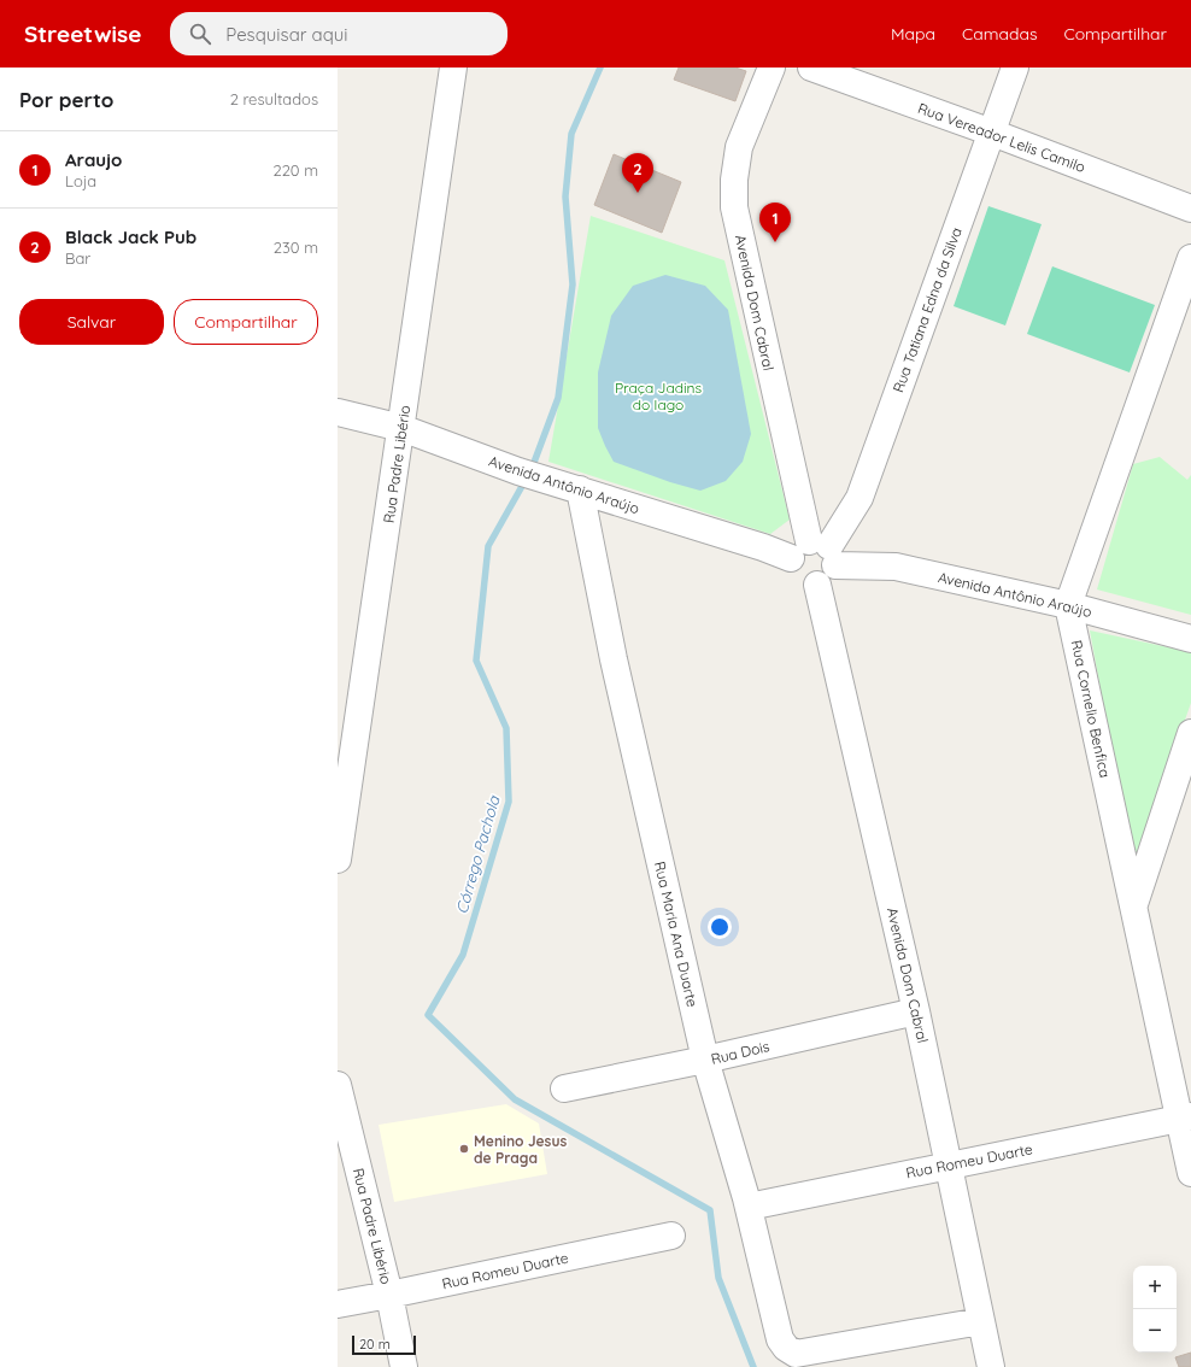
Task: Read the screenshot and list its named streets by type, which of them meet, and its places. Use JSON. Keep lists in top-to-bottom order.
{
  "streets": {
    "street": [
      "Rua Vereador Lelis Camilo",
      "Avenida Dom Cabral",
      "Rua Tatiana Edna da Silva",
      "Rua Padre Libério",
      "Avenida Antônio Araújo",
      "Rua Cornelio Benfica",
      "Rua Maria Ana Duarte",
      "Rua Dois",
      "Rua Romeu Duarte"
    ]
  },
  "crossings": [
    ["Rua Vereador Lelis Camilo", "Rua Tatiana Edna da Silva"],
    ["Avenida Dom Cabral", "Rua Tatiana Edna da Silva"],
    ["Avenida Dom Cabral", "Avenida Antônio Araújo"],
    ["Avenida Dom Cabral", "Rua Maria Ana Duarte"],
    ["Avenida Dom Cabral", "Rua Dois"],
    ["Avenida Dom Cabral", "Rua Romeu Duarte"],
    ["Rua Tatiana Edna da Silva", "Avenida Antônio Araújo"],
    ["Rua Padre Libério", "Avenida Antônio Araújo"],
    ["Rua Padre Libério", "Rua Romeu Duarte"],
    ["Avenida Antônio Araújo", "Rua Cornelio Benfica"],
    ["Avenida Antônio Araújo", "Rua Maria Ana Duarte"],
    ["Rua Cornelio Benfica", "Rua Romeu Duarte"],
    ["Rua Maria Ana Duarte", "Rua Dois"],
    ["Rua Maria Ana Duarte", "Rua Romeu Duarte"]
  ],
  "water": ["Córrego Pachola"],
  "parks": ["Praça Jadins do lago"],
  "places": ["Menino Jesus de Praga"],
  "scale_bar": "20 m",
  "page": {
    "header": "Streetwise",
    "search": "Pesquisar aqui",
    "nav": ["Mapa", "Camadas", "Compartilhar"],
    "heading": ["Por perto", "2 resultados"],
    "list": [
      {
        "mark": "1",
        "name": "Araujo",
        "note": "Loja",
        "value": "220 m"
      },
      {
        "mark": "2",
        "name": "Black Jack Pub",
        "note": "Bar",
        "value": "230 m"
      }
    ],
    "pins": ["2", "1"],
    "buttons": ["Salvar", "Compartilhar"],
    "map_buttons": ["+", "−"],
    "scale": "20 m"
  }
}
